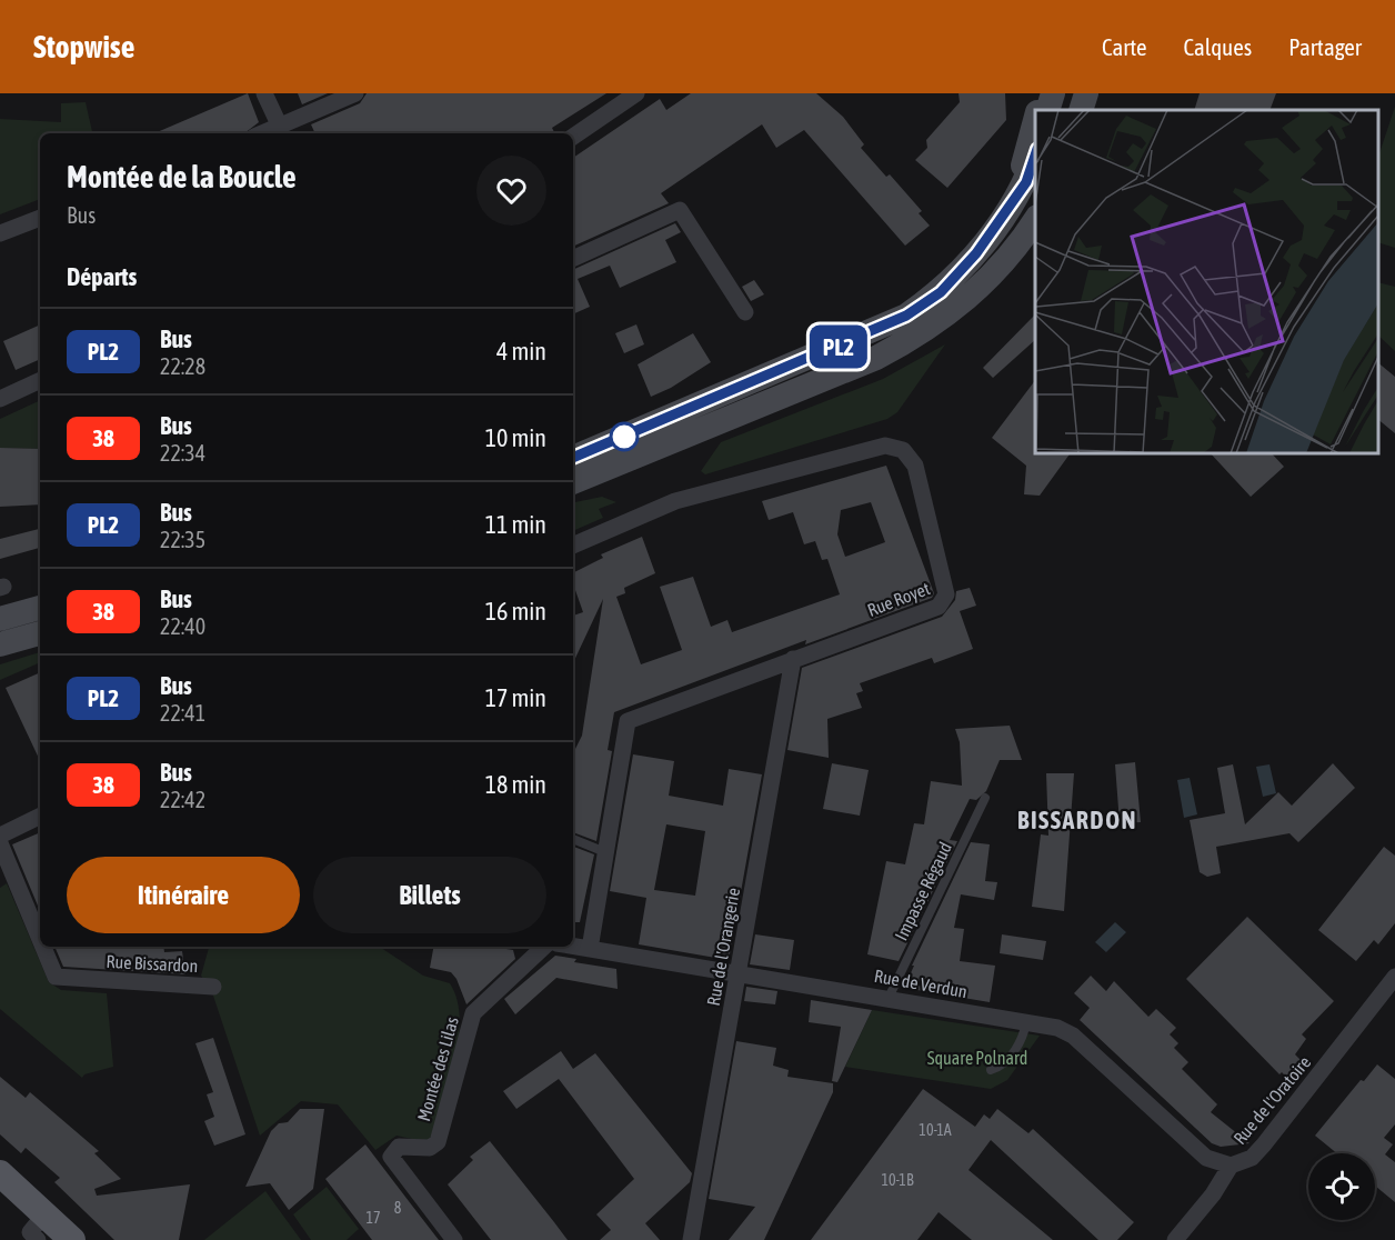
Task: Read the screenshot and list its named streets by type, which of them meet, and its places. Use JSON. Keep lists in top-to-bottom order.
{
  "streets": {
    "street": [
      "Rue Royet",
      "Rue de l'Orangerie",
      "Rue Bissardon",
      "Rue de Verdun",
      "Montée des Lilas",
      "Rue de l'Oratoire"
    ],
    "lane": ["Impasse Régaud"]
  },
  "crossings": [
    ["Rue Royet", "Rue de l'Orangerie"],
    ["Rue Royet", "Rue de Verdun"],
    ["Impasse Régaud", "Rue de Verdun"],
    ["Rue de l'Orangerie", "Rue de Verdun"],
    ["Rue de Verdun", "Rue de l'Oratoire"]
  ],
  "districts": ["BISSARDON"],
  "parks": ["Square Polnard"],
  "lines": ["bus line PL2"],
  "house_numbers": [
    "10-1A",
    "10-1B",
    "8",
    "17"
  ],
  "page": {
    "header": "Stopwise",
    "nav": ["Carte", "Calques", "Partager"],
    "on_map": "PL2",
    "heading": [
      ["Montée de la Boucle", "Bus"],
      "Départs"
    ],
    "list": [
      {
        "mark": "PL2",
        "name": "Bus",
        "note": "22:28",
        "value": "4 min"
      },
      {
        "mark": "38",
        "name": "Bus",
        "note": "22:34",
        "value": "10 min"
      },
      {
        "mark": "PL2",
        "name": "Bus",
        "note": "22:35",
        "value": "11 min"
      },
      {
        "mark": "38",
        "name": "Bus",
        "note": "22:40",
        "value": "16 min"
      },
      {
        "mark": "PL2",
        "name": "Bus",
        "note": "22:41",
        "value": "17 min"
      },
      {
        "mark": "38",
        "name": "Bus",
        "note": "22:42",
        "value": "18 min"
      }
    ],
    "buttons": ["Itinéraire", "Billets"]
  }
}
